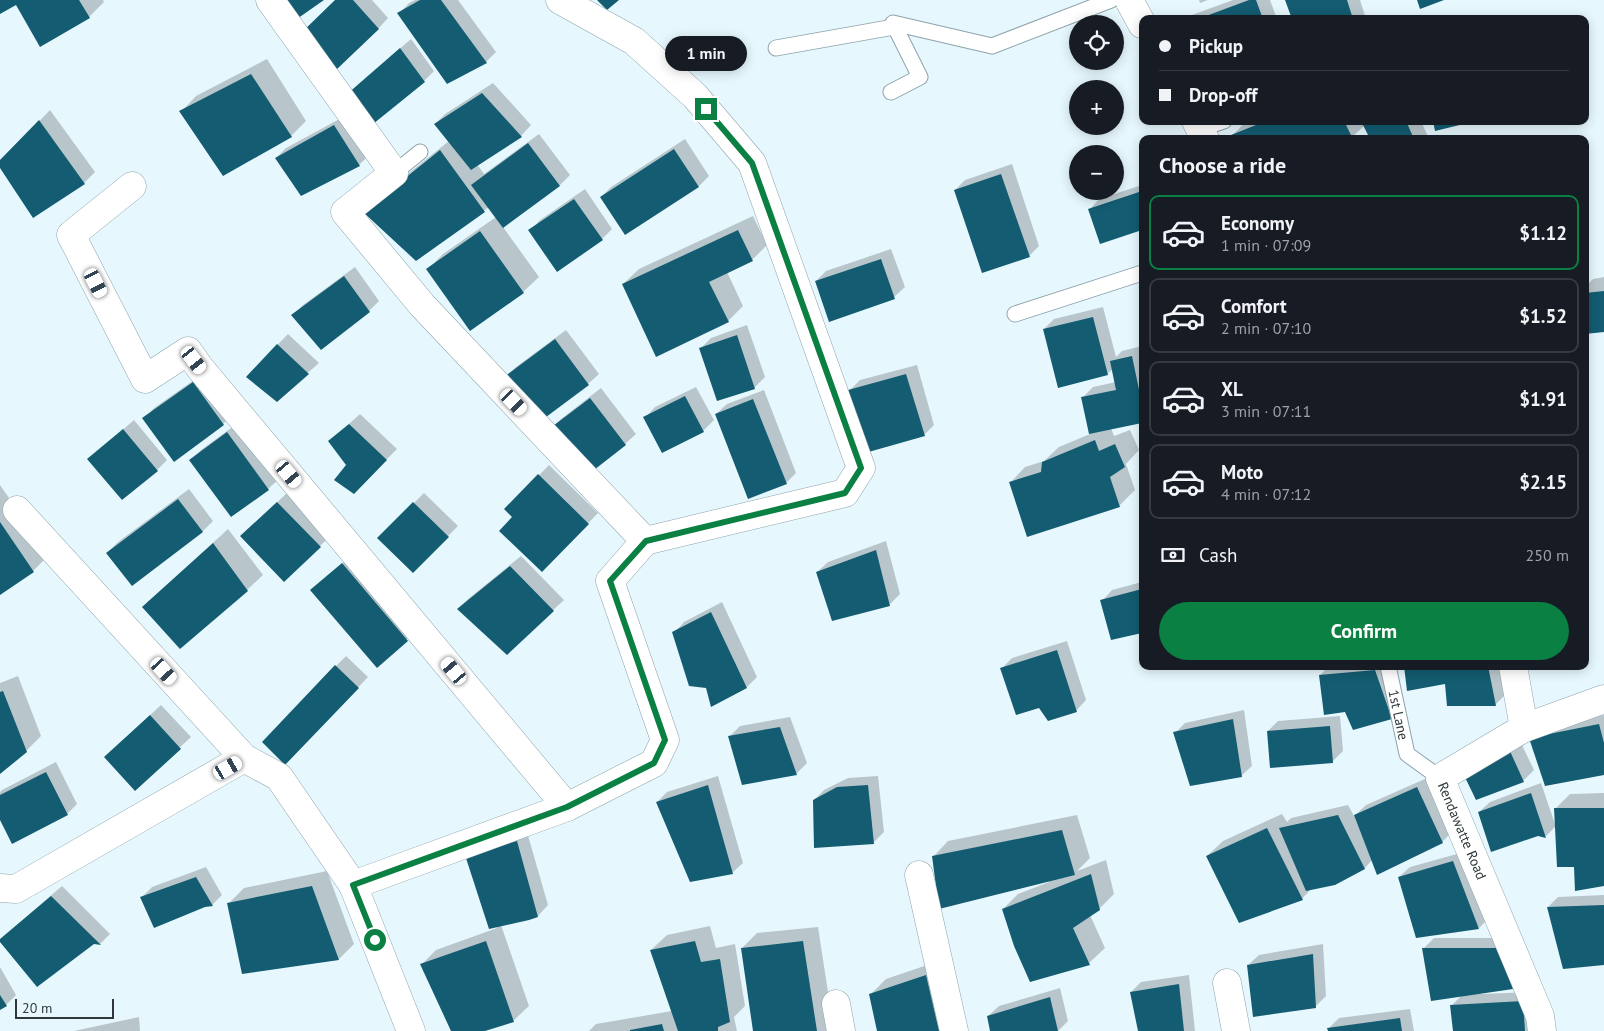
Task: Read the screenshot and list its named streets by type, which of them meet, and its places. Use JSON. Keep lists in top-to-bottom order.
{
  "streets": {
    "street": ["Rendawatte Road"],
    "lane": ["1st Lane"]
  },
  "crossings": [
    ["1st Lane", "Rendawatte Road"]
  ],
  "scale_bar": "20 m",
  "page": {
    "map_buttons": ["+", "−"],
    "banner": ["Pickup", "Drop-off"],
    "bubble": "1 min",
    "heading": "Choose a ride",
    "list": [
      {
        "name": "Economy",
        "note": "1 min · 07:09",
        "value": "$1.12"
      },
      {
        "name": "Comfort",
        "note": "2 min · 07:10",
        "value": "$1.52"
      },
      {
        "name": "XL",
        "note": "3 min · 07:11",
        "value": "$1.91"
      },
      {
        "name": "Moto",
        "note": "4 min · 07:12",
        "value": "$2.15"
      }
    ],
    "pay": ["Cash", "250 m"],
    "buttons": "Confirm",
    "scale": "20 m"
  }
}
